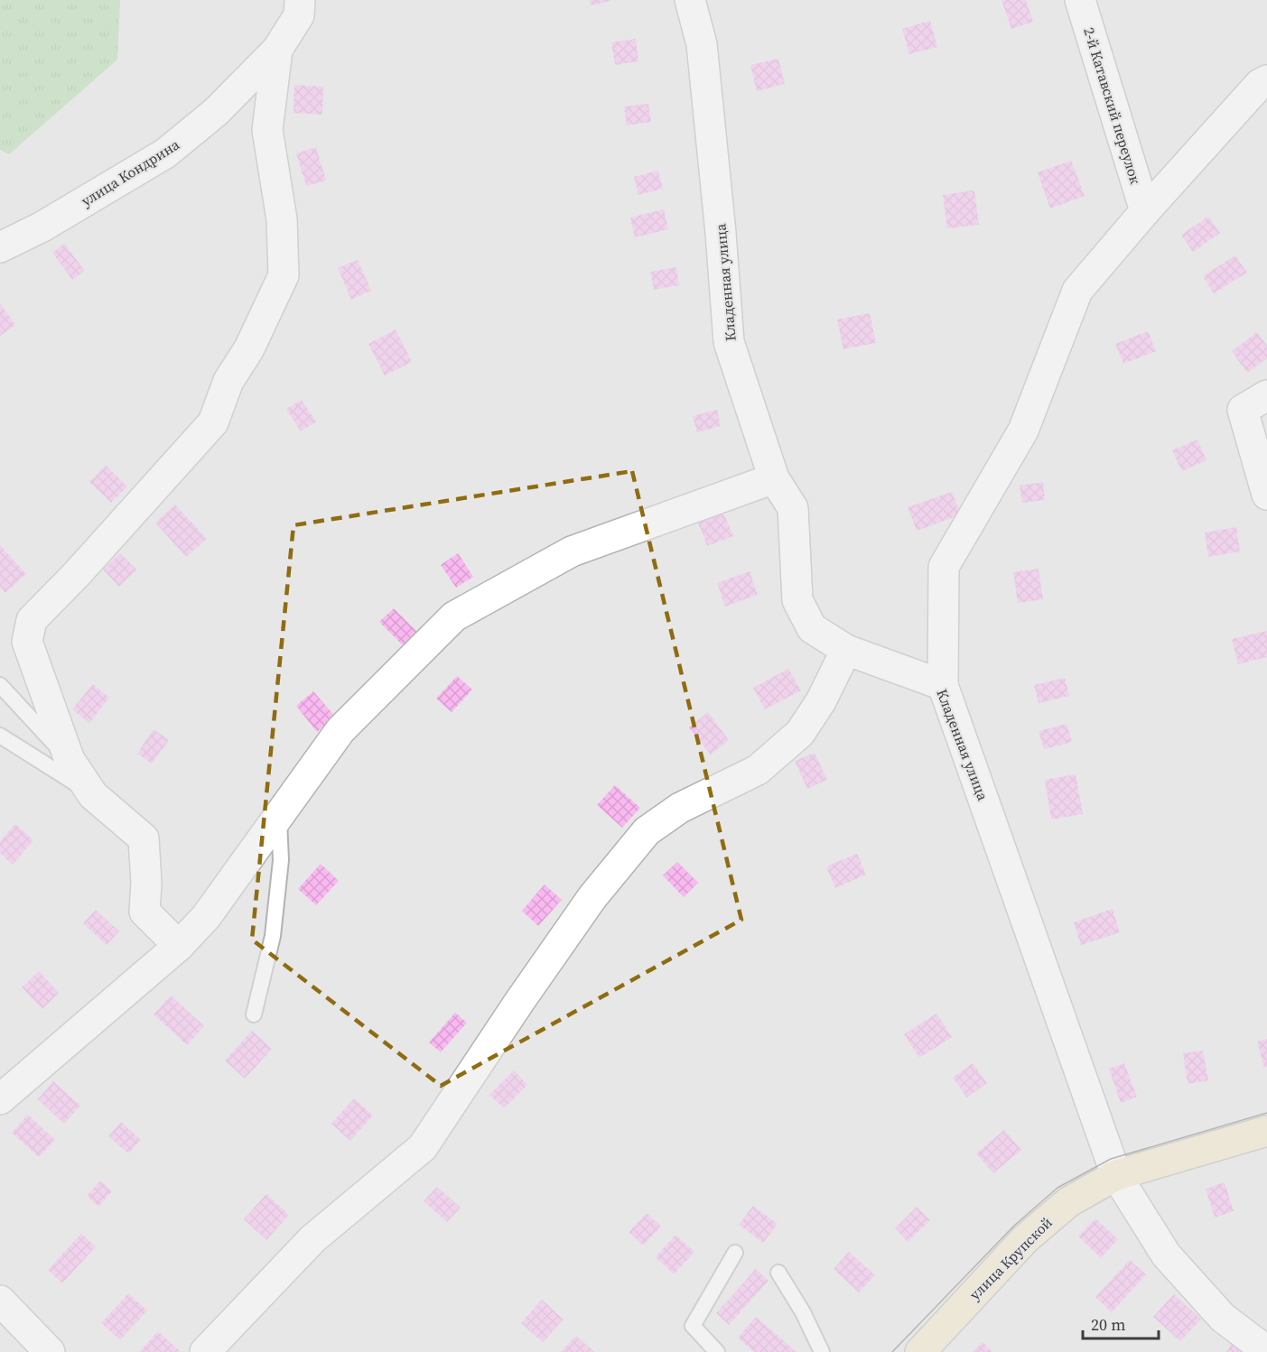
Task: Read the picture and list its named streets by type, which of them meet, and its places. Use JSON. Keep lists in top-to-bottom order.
{
  "streets": {
    "main road": ["улица Крупской"],
    "street": ["2-й Катавский переулок", "улица Кондрина", "Кладенная улица"]
  },
  "crossings": [
    ["Кладенная улица", "улица Крупской"]
  ],
  "scale_bar": "20 m"
}
